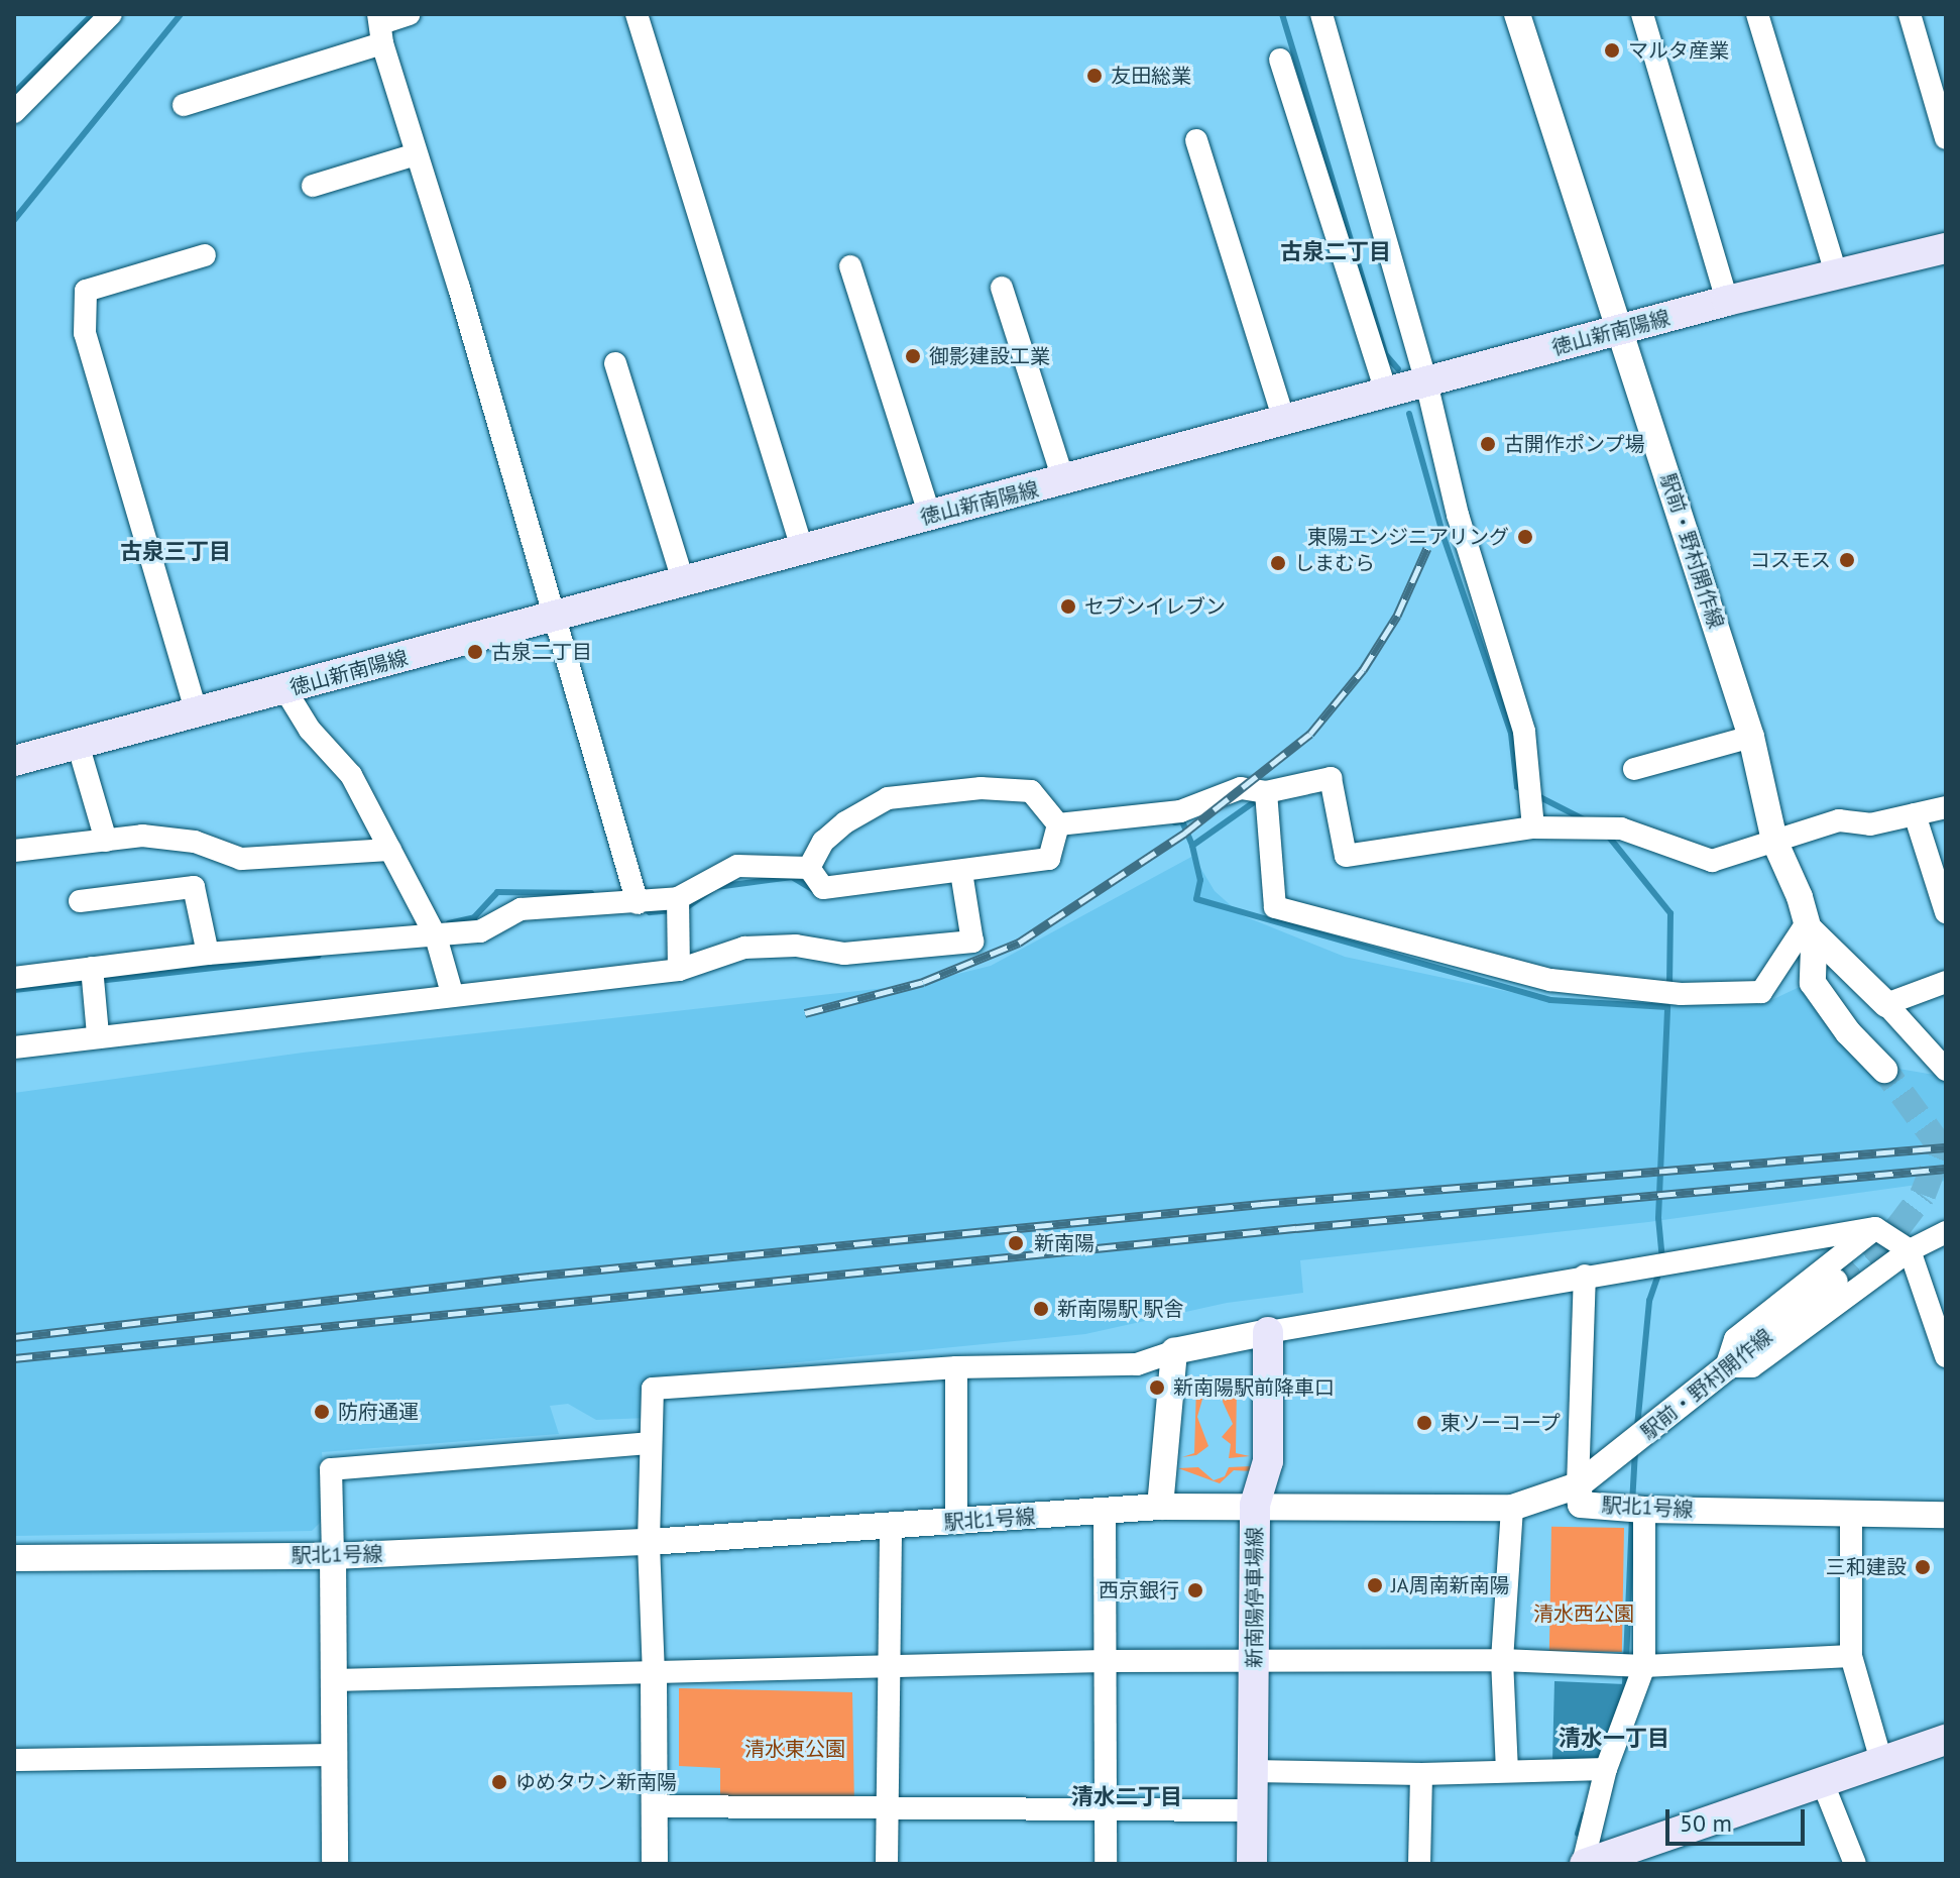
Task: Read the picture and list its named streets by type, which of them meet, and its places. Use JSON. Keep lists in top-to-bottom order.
{
  "streets": {
    "main road": ["徳山新南陽線", "新南陽停車場線"],
    "street": ["駅前・野村開作線", "駅北1号線"]
  },
  "crossings": [
    ["徳山新南陽線", "駅前・野村開作線"],
    ["駅前・野村開作線", "駅北1号線"],
    ["駅北1号線", "新南陽停車場線"]
  ],
  "districts": [
    "古泉二丁目",
    "古泉三丁目",
    "清水一丁目",
    "清水二丁目"
  ],
  "parks": ["清水西公園", "清水東公園"],
  "places": [
    "マルタ産業",
    "友田総業",
    "御影建設工業",
    "古開作ポンプ場",
    "東陽エンジニアリング",
    "コスモス",
    "しまむら",
    "セブンイレブン",
    "古泉二丁目",
    "新南陽",
    "新南陽駅 駅舎",
    "新南陽駅前降車口",
    "防府通運",
    "東ソーコープ",
    "三和建設",
    "JA周南新南陽",
    "西京銀行",
    "ゆめタウン新南陽"
  ],
  "scale_bar": "50 m"
}
